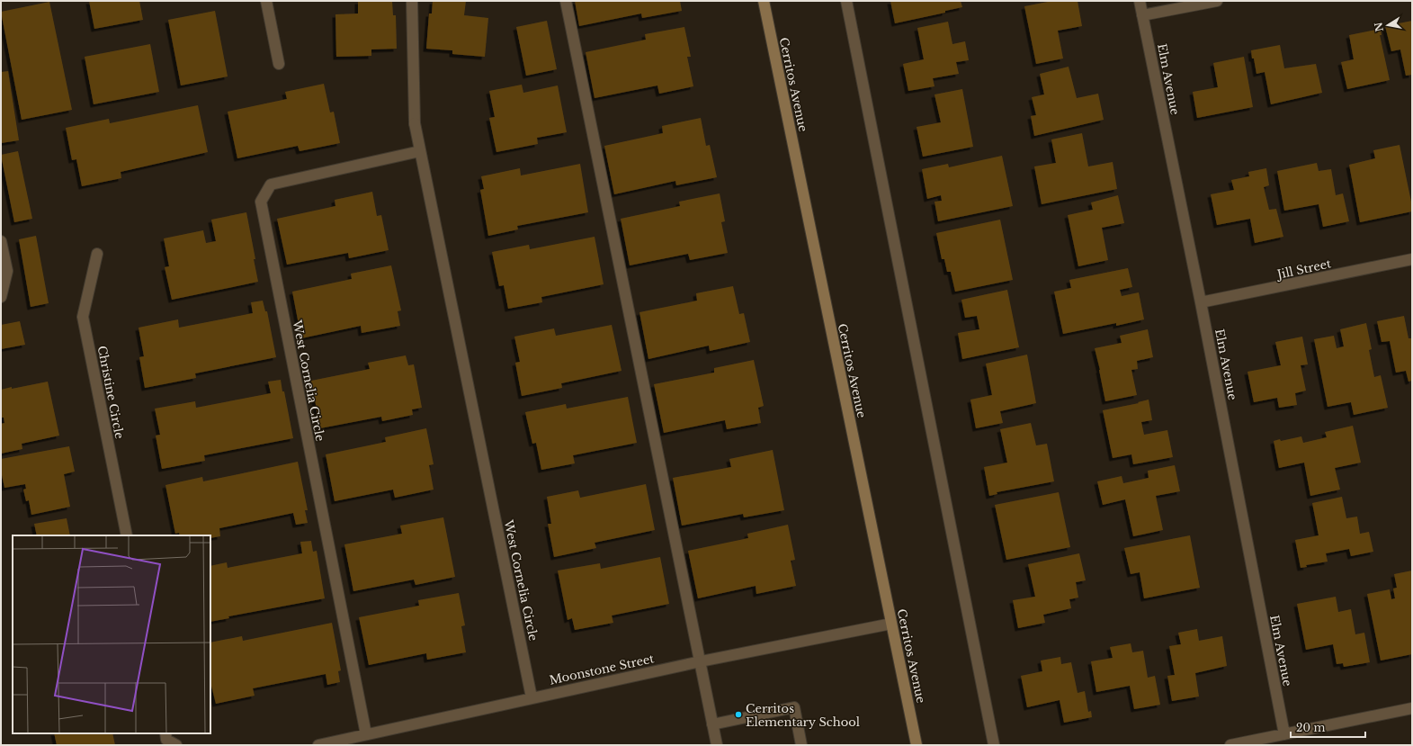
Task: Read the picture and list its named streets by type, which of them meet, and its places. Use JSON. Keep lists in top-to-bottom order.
{
  "streets": {
    "main road": ["Cerritos Avenue"],
    "street": [
      "Elm Avenue",
      "Jill Street",
      "West Cornelia Circle",
      "Christine Circle",
      "Moonstone Street"
    ]
  },
  "crossings": [
    ["Elm Avenue", "Jill Street"],
    ["Cerritos Avenue", "Moonstone Street"],
    ["West Cornelia Circle", "Moonstone Street"]
  ],
  "places": ["Cerritos Elementary School"],
  "scale_bar": "20 m",
  "north": "left"
}
